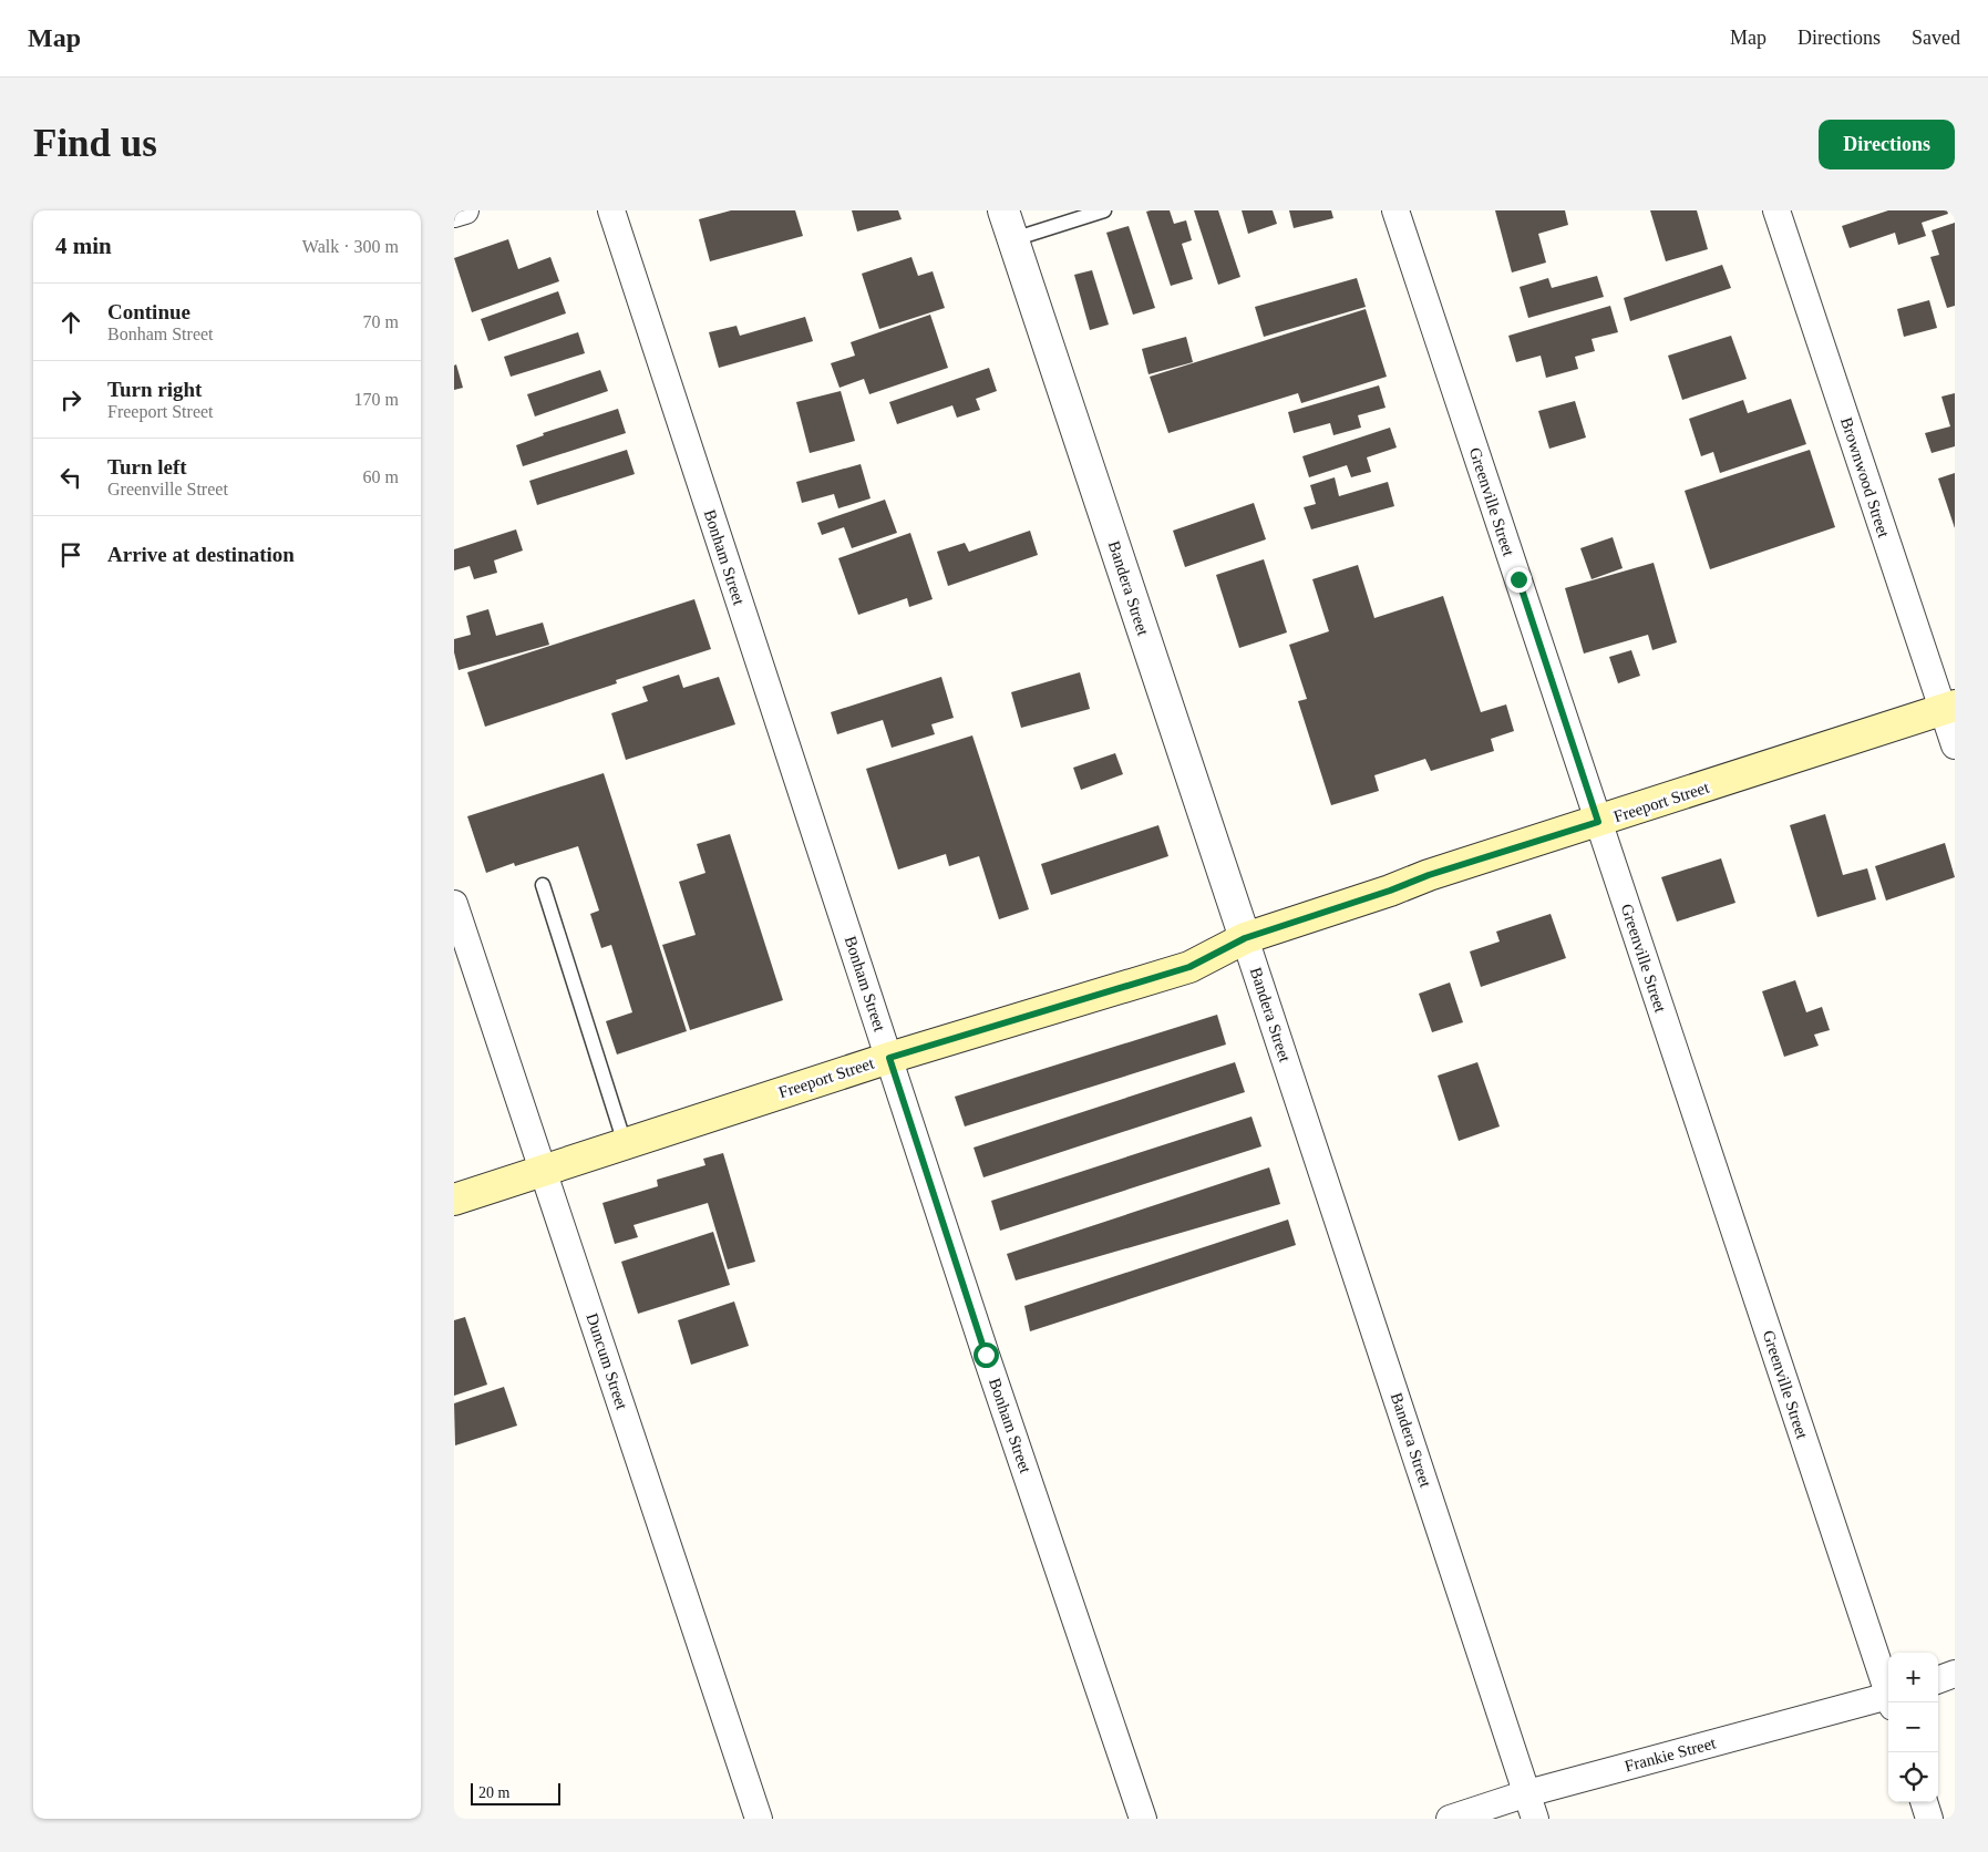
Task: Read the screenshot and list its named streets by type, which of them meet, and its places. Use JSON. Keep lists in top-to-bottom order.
{
  "streets": {
    "main road": ["Freeport Street"],
    "street": [
      "Brownwood Street",
      "Greenville Street",
      "Bonham Street",
      "Bandera Street",
      "Duncum Street",
      "Frankie Street"
    ]
  },
  "crossings": [
    ["Brownwood Street", "Freeport Street"],
    ["Greenville Street", "Freeport Street"],
    ["Bonham Street", "Freeport Street"],
    ["Bandera Street", "Freeport Street"],
    ["Bandera Street", "Frankie Street"],
    ["Freeport Street", "Duncum Street"]
  ],
  "scale_bar": "20 m",
  "page": {
    "header": "Map",
    "nav": ["Map", "Directions", "Saved"],
    "buttons": "Directions",
    "title": "Find us",
    "heading": ["4 min", "Walk · 300 m"],
    "list": [
      ["Continue", "Bonham Street", "70 m"],
      ["Turn right", "Freeport Street", "170 m"],
      ["Turn left", "Greenville Street", "60 m"],
      "Arrive at destination"
    ],
    "map_buttons": ["+", "−"],
    "scale": "20 m"
  }
}
